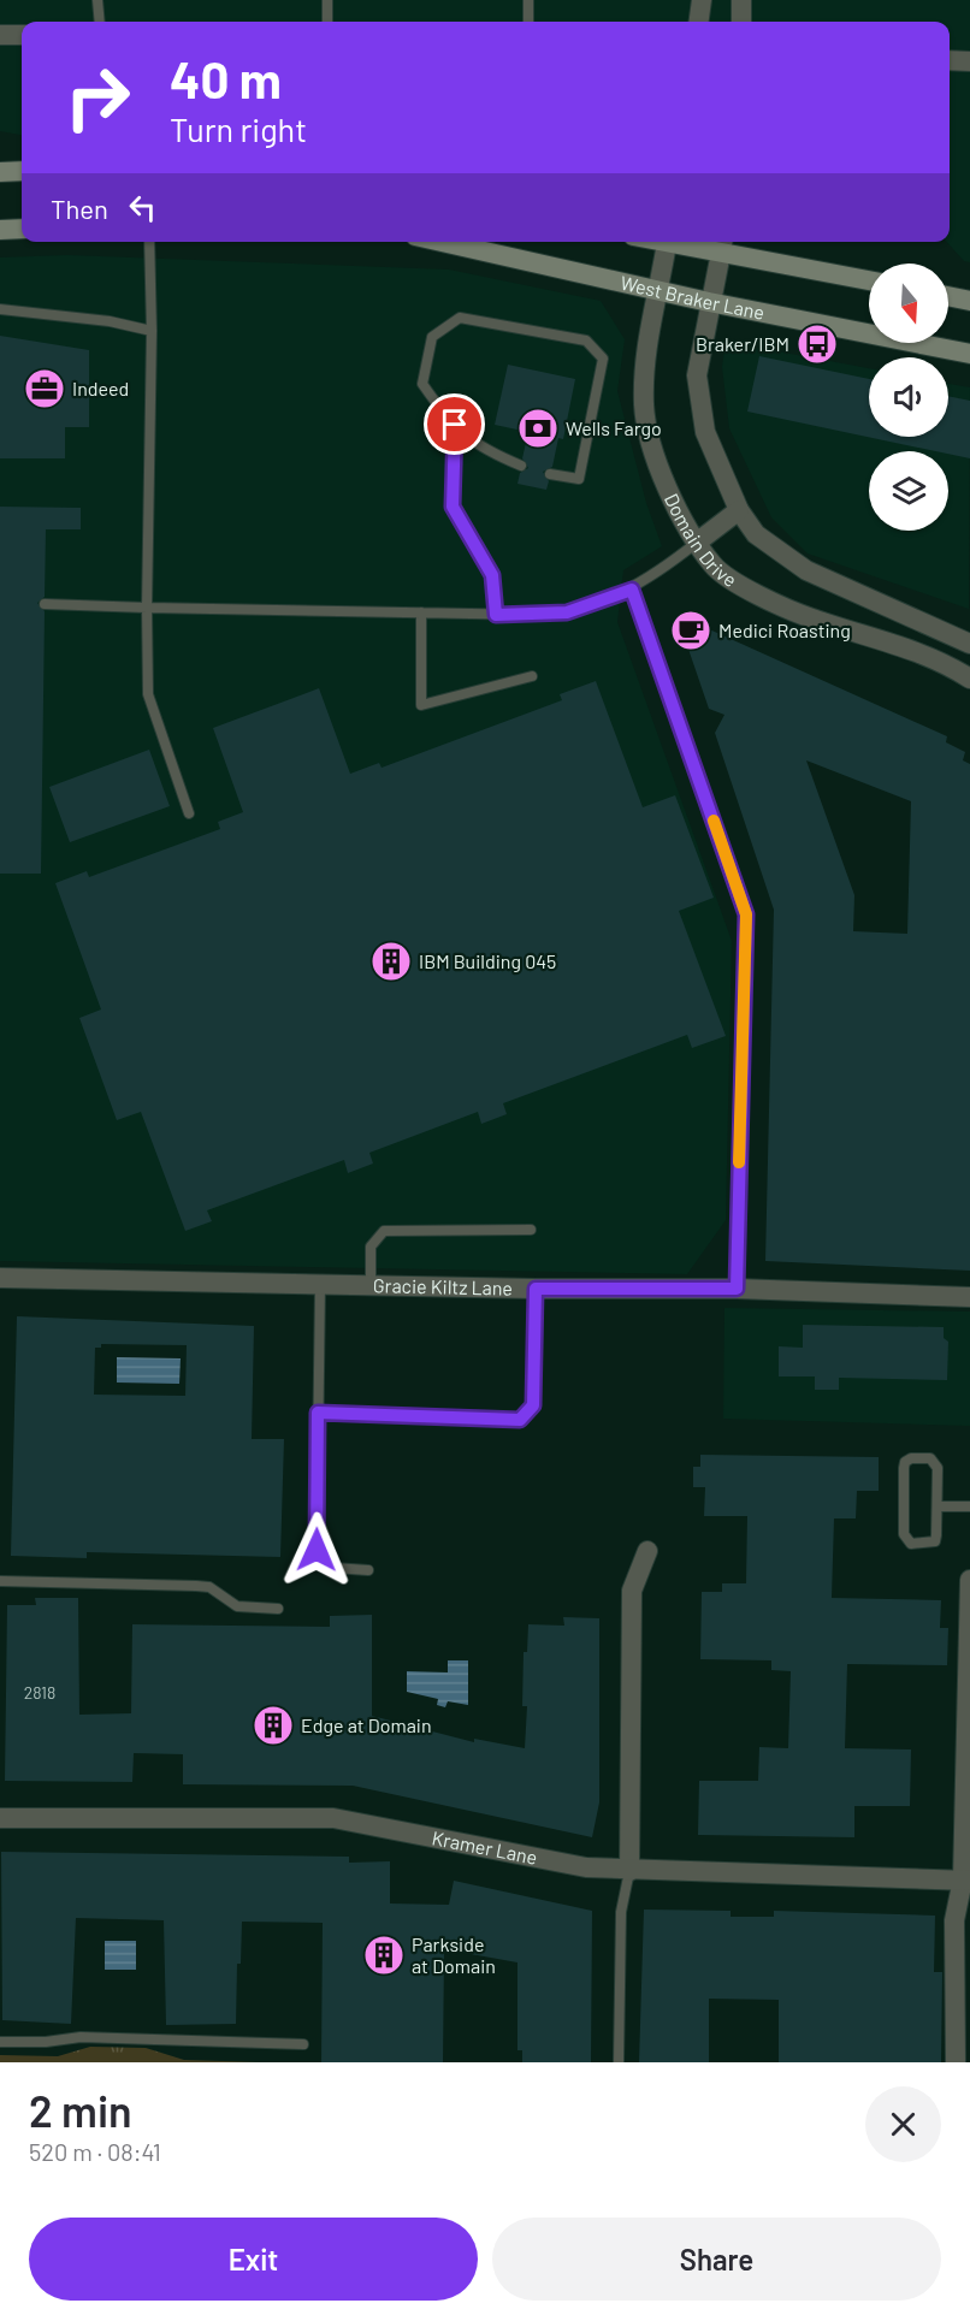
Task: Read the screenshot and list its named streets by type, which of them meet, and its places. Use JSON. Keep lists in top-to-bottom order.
{
  "streets": {
    "main road": ["West Braker Lane"],
    "street": ["Domain Drive", "Gracie Kiltz Lane", "Kramer Lane"]
  },
  "crossings": [
    ["West Braker Lane", "Domain Drive"]
  ],
  "places": {
    "bus stop": ["Braker/IBM"],
    "office": ["Indeed"],
    "bank": ["Wells Fargo"],
    "cafe": ["Medici Roasting"],
    "building": ["IBM Building 045", "Edge at Domain", "Parkside at Domain"]
  },
  "house_numbers": ["2818"],
  "north": "bottom",
  "page": {
    "turn": ["40 m", "Turn right"],
    "then": "Then",
    "heading": ["2 min", "520 m · 08:41"],
    "buttons": ["Exit", "Share"]
  }
}
